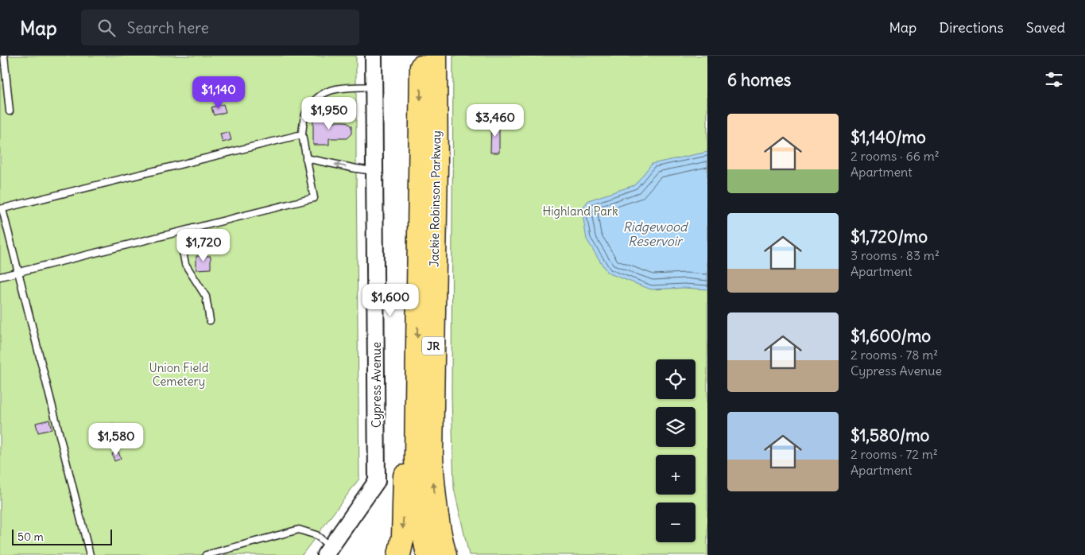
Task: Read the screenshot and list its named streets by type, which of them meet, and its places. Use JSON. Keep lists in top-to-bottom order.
{
  "streets": {
    "highway": ["Jackie Robinson Parkway", "JR"],
    "street": ["Cypress Avenue"]
  },
  "water": ["Ridgewood Reservoir"],
  "parks": ["Highland Park", "Union Field Cemetery"],
  "scale_bar": "50 m",
  "page": {
    "header": "Map",
    "search": "Search here",
    "nav": ["Map", "Directions", "Saved"],
    "heading": "6 homes",
    "price": [
      "$1,140",
      "$1,950",
      "$3,460",
      "$1,720",
      "$1,600",
      "$1,580"
    ],
    "list": [
      {
        "name": "$1,140/mo",
        "note": "2 rooms · 66 m² · Apartment"
      },
      {
        "name": "$1,720/mo",
        "note": "3 rooms · 83 m² · Apartment"
      },
      {
        "name": "$1,600/mo",
        "note": "2 rooms · 78 m² · Cypress Avenue"
      },
      {
        "name": "$1,580/mo",
        "note": "2 rooms · 72 m² · Apartment"
      }
    ],
    "map_buttons": ["+", "−"],
    "scale": "50 m"
  }
}
